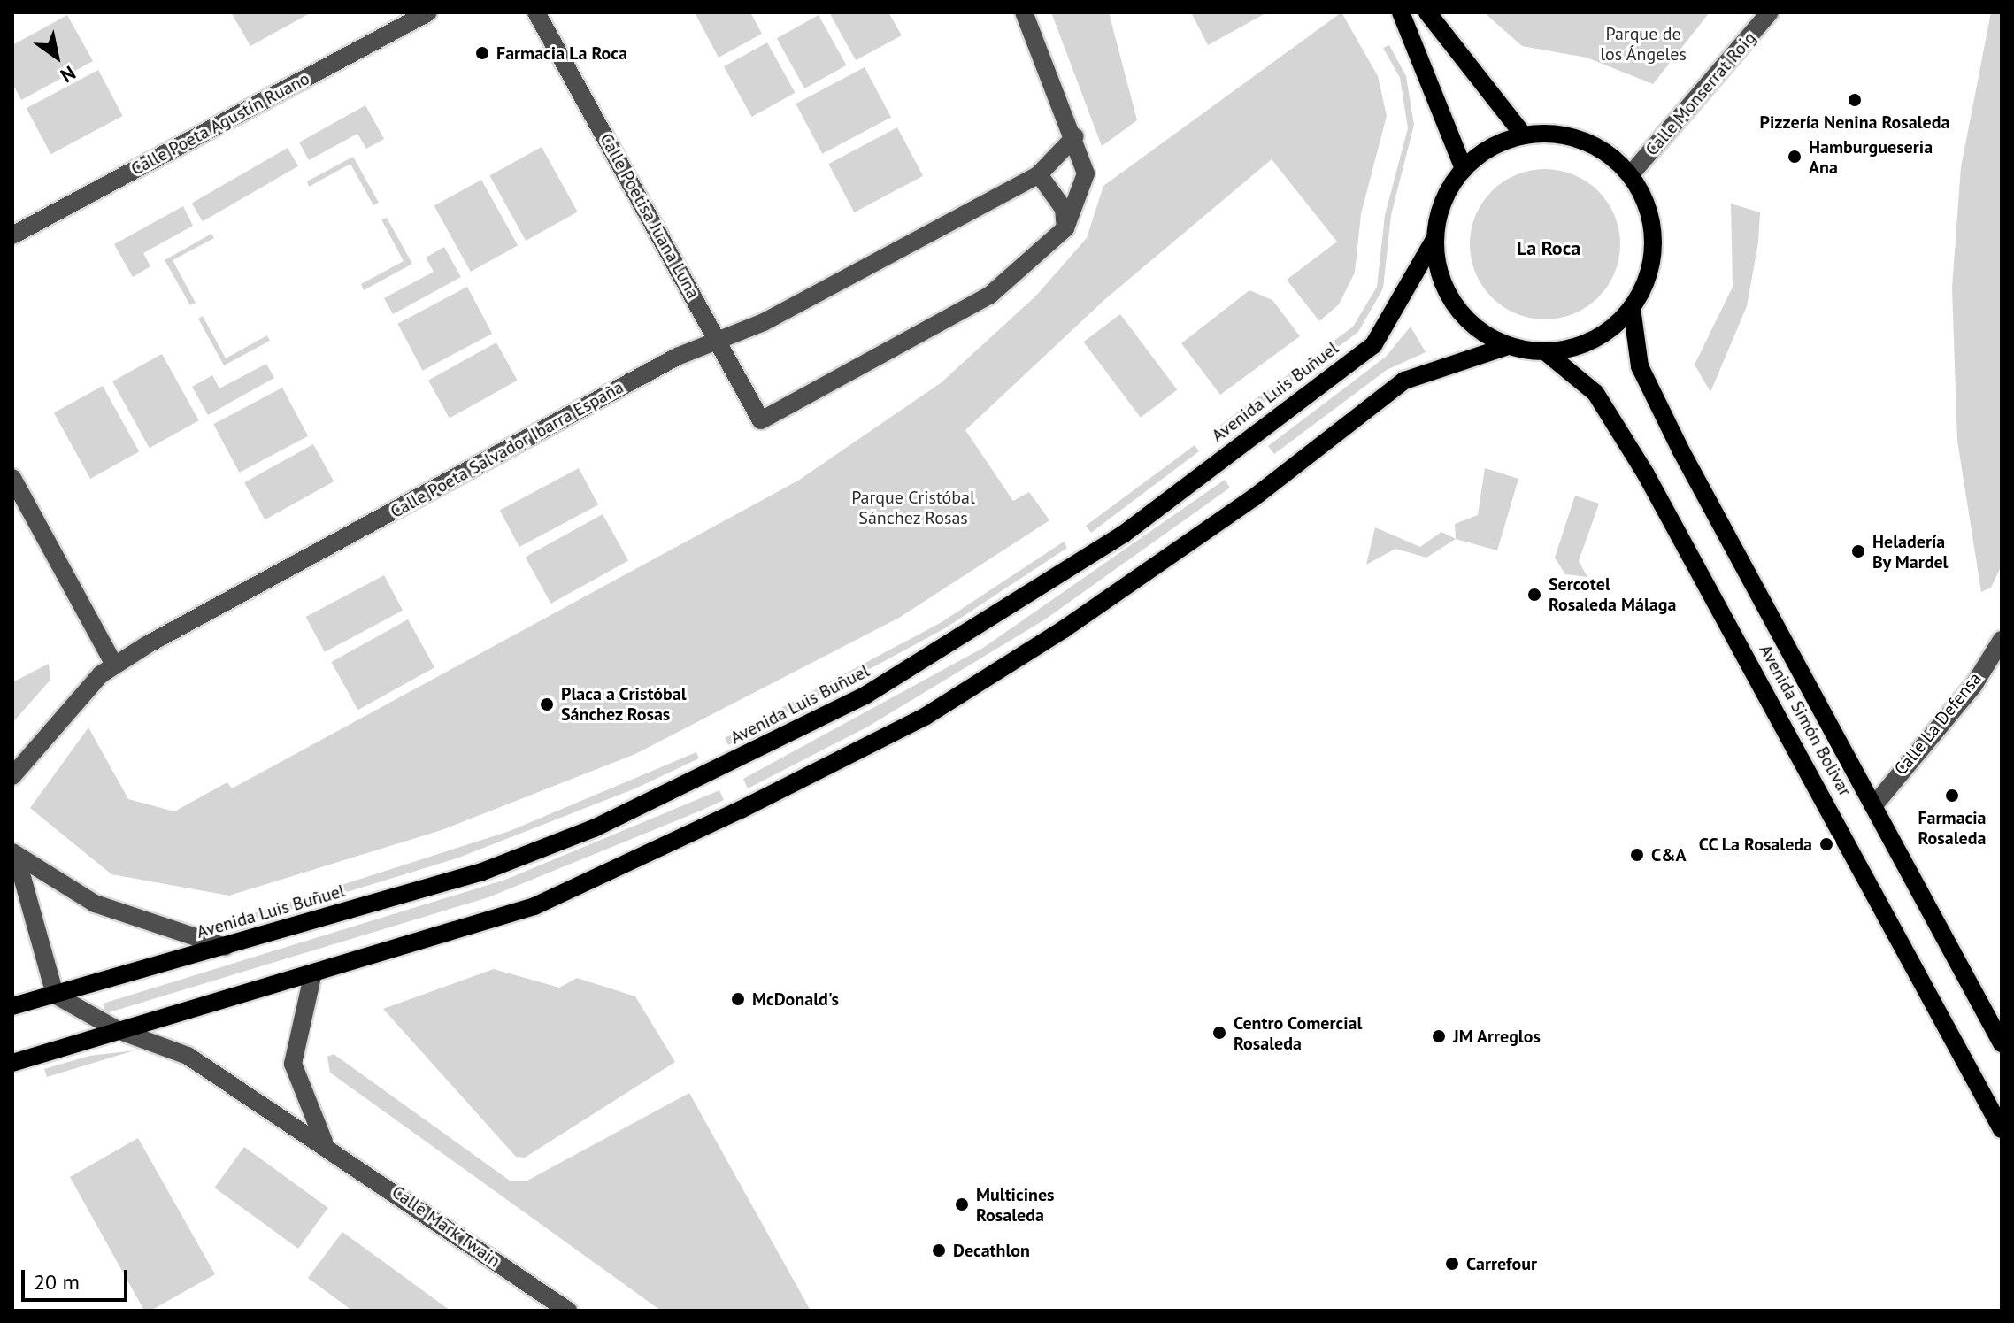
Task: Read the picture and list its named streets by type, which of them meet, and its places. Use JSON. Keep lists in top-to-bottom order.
{
  "streets": {
    "main road": ["Avenida Luis Buñuel", "Avenida Simón Bolivar"],
    "street": [
      "Calle Monserrat Roig",
      "Calle Poeta Agustín Ruano",
      "Calle Poetisa Juana Luna",
      "Calle Poeta Salvador Ibarra España",
      "Calle La Defensa",
      "Calle Mark Twain"
    ]
  },
  "crossings": [
    ["Calle Monserrat Roig", "Avenida Luis Buñuel"],
    ["Calle Monserrat Roig", "Avenida Simón Bolivar"],
    ["Calle Poetisa Juana Luna", "Calle Poeta Salvador Ibarra España"],
    ["Avenida Luis Buñuel", "Avenida Simón Bolivar"],
    ["Avenida Simón Bolivar", "Calle La Defensa"]
  ],
  "districts": ["La Roca"],
  "parks": ["Parque de los Ángeles", "Parque Cristóbal Sánchez Rosas"],
  "places": [
    "Farmacia La Roca",
    "Pizzería Nenina Rosaleda",
    "Hamburgueseria Ana",
    "Heladería By Mardel",
    "Sercotel Rosaleda Málaga",
    "Placa a Cristóbal Sánchez Rosas",
    "Farmacia Rosaleda",
    "CC La Rosaleda",
    "C&A",
    "McDonald's",
    "Centro Comercial Rosaleda",
    "JM Arreglos",
    "Multicines Rosaleda",
    "Decathlon",
    "Carrefour"
  ],
  "scale_bar": "20 m",
  "north": "bottom right"
}
